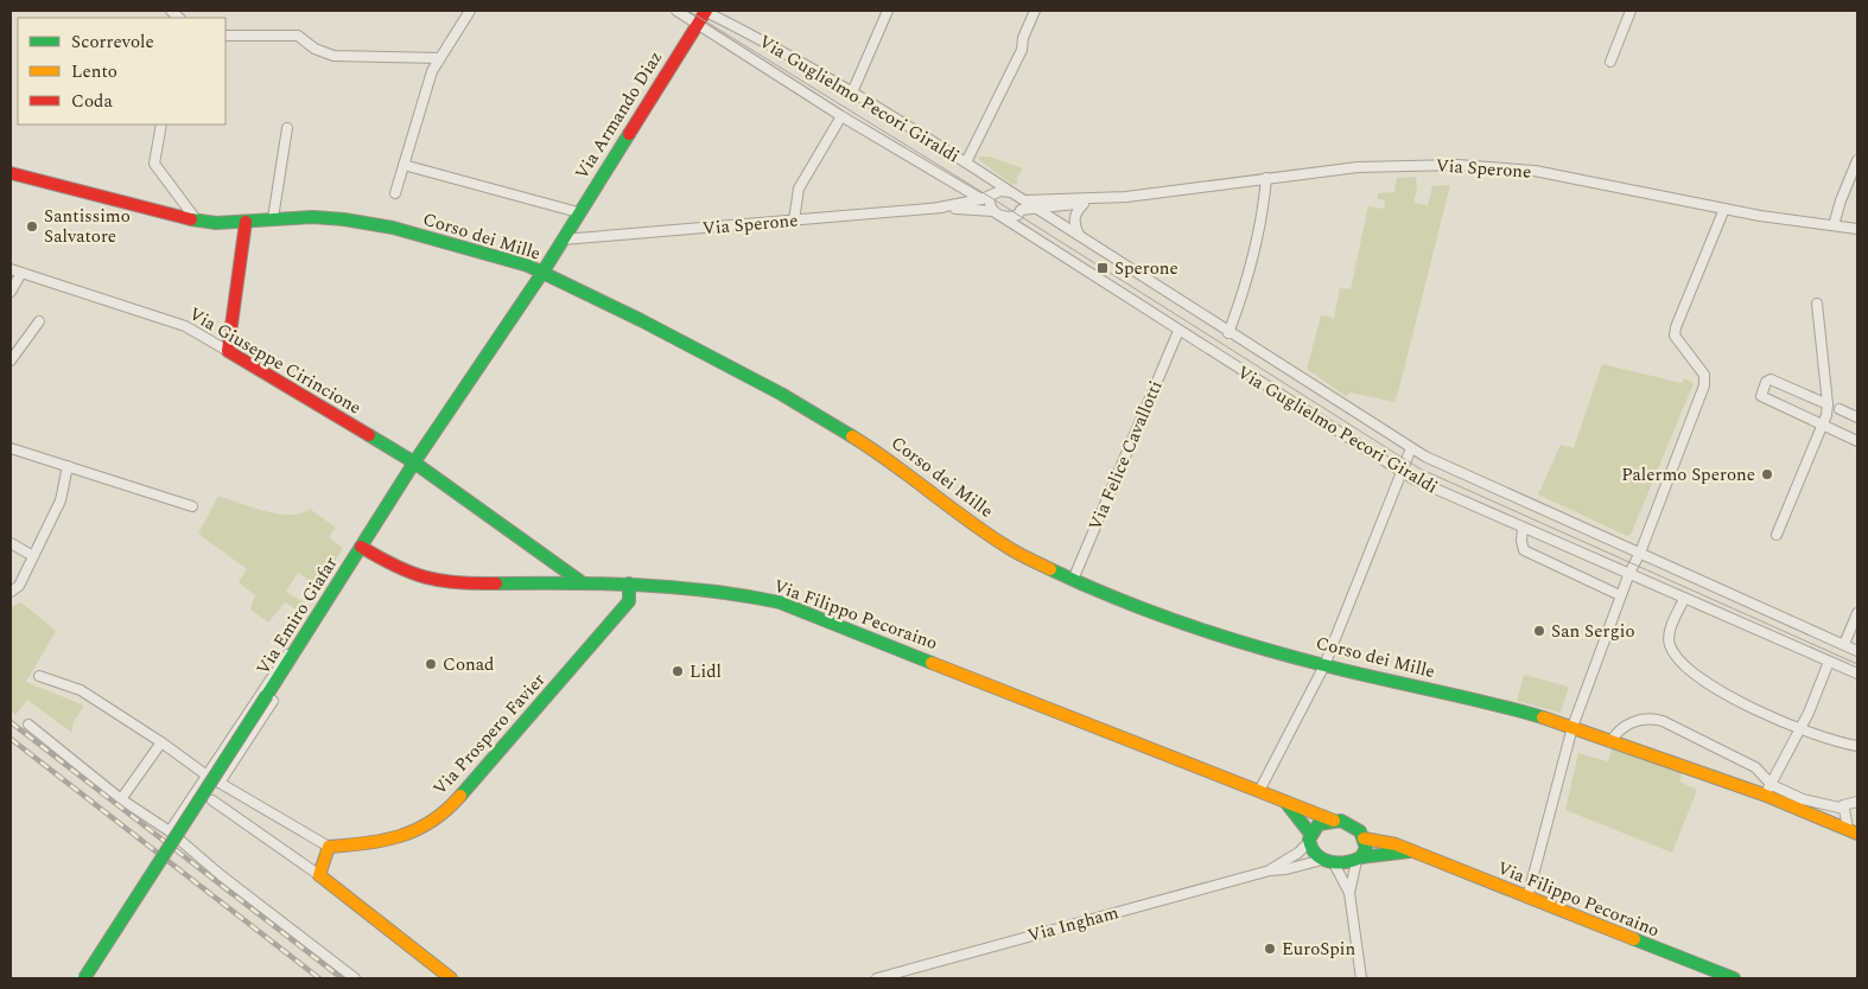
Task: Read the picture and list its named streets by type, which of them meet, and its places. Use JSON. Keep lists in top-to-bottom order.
{
  "streets": {
    "street": [
      "Via Guglielmo Pecori Giraldi",
      "Via Armando Diaz",
      "Via Sperone",
      "Corso dei Mille",
      "Via Giuseppe Cirincione",
      "Via Felice Cavallotti",
      "Via Filippo Pecoraino",
      "Via Emiro Giafar",
      "Via Prospero Favier",
      "Via Ingham"
    ]
  },
  "crossings": [
    ["Via Guglielmo Pecori Giraldi", "Via Armando Diaz"],
    ["Via Guglielmo Pecori Giraldi", "Via Felice Cavallotti"],
    ["Via Armando Diaz", "Via Sperone"],
    ["Via Armando Diaz", "Corso dei Mille"],
    ["Via Armando Diaz", "Via Emiro Giafar"],
    ["Corso dei Mille", "Via Felice Cavallotti"],
    ["Corso dei Mille", "Via Emiro Giafar"],
    ["Via Giuseppe Cirincione", "Via Filippo Pecoraino"],
    ["Via Giuseppe Cirincione", "Via Emiro Giafar"],
    ["Via Filippo Pecoraino", "Via Emiro Giafar"],
    ["Via Filippo Pecoraino", "Via Prospero Favier"]
  ],
  "places": {
    "other": [
      "Santissimo Salvatore",
      "Palermo Sperone",
      "San Sergio",
      "Conad",
      "Lidl",
      "EuroSpin"
    ],
    "transit": ["Sperone"]
  },
  "legend": ["Scorrevole", "Lento", "Coda"]
}
